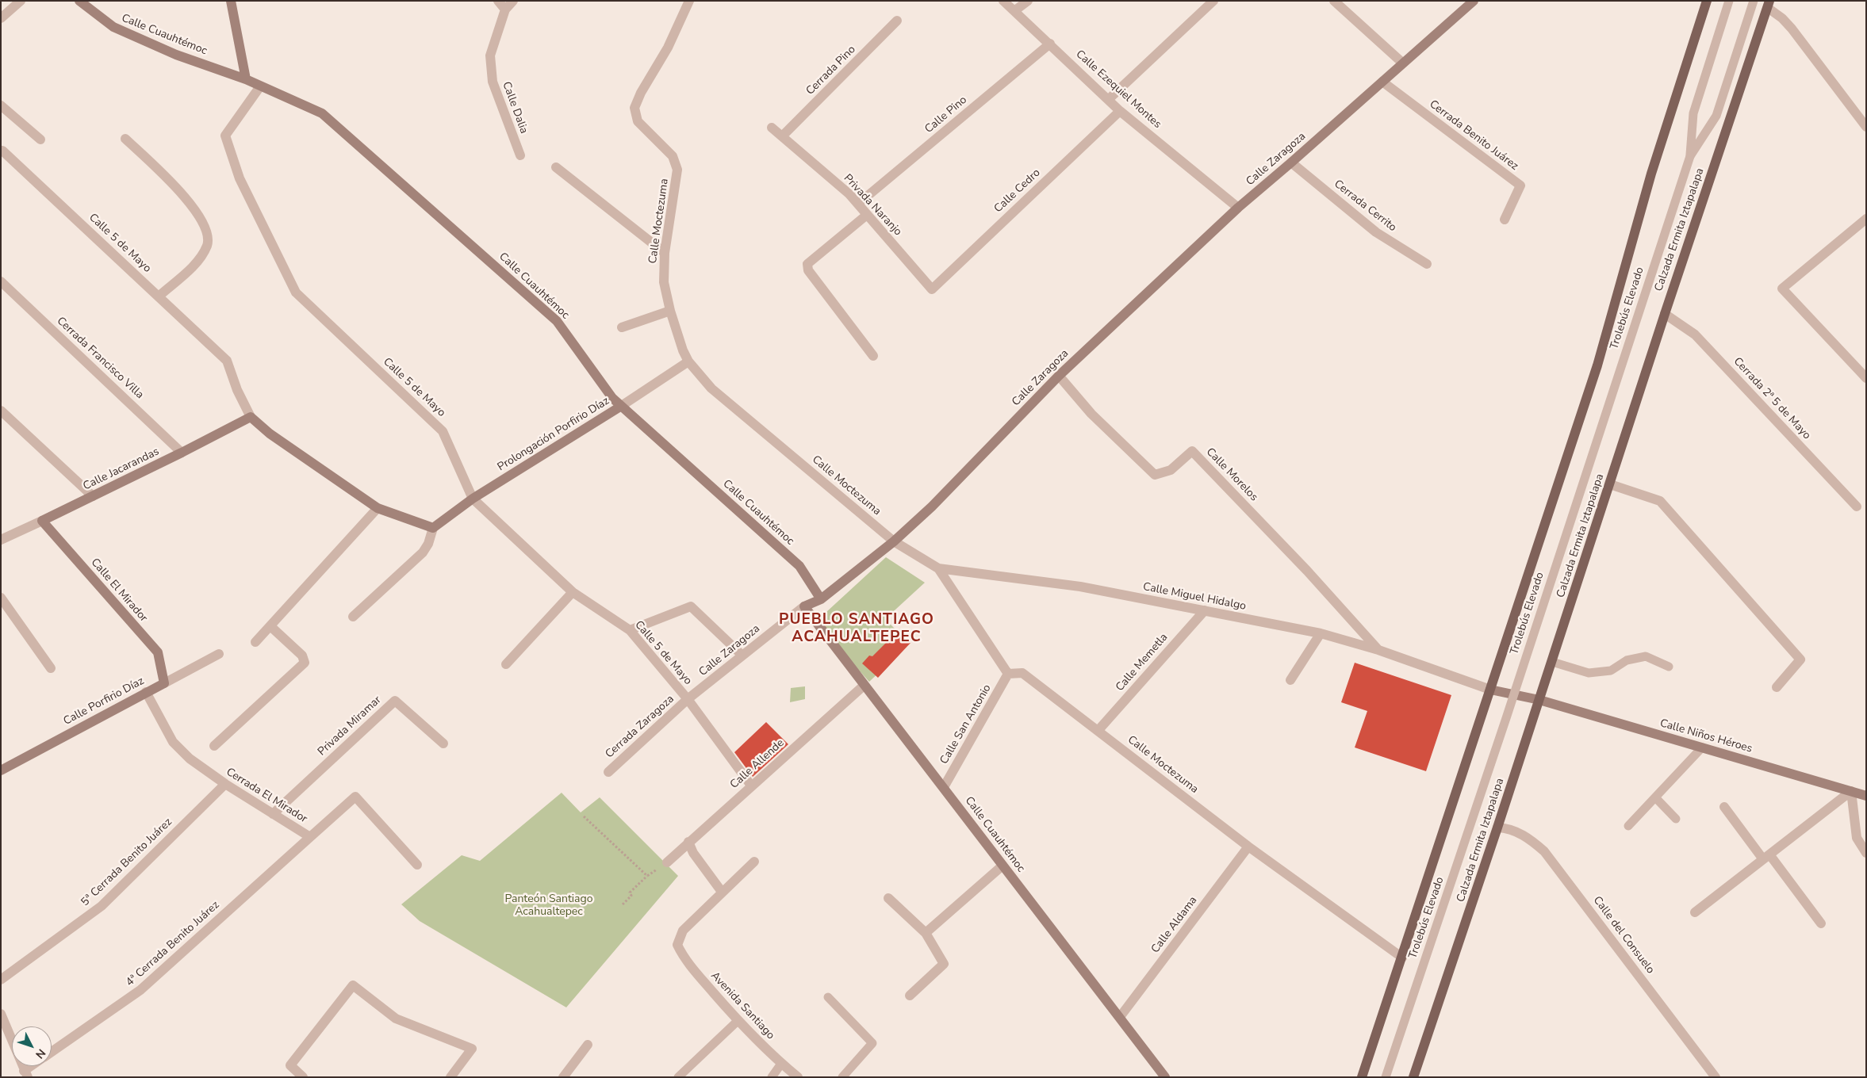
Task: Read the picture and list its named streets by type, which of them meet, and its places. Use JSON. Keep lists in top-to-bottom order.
{
  "streets": {
    "main road": ["Calzada Ermita Iztapalapa"],
    "street": [
      "Calle Cuauhtémoc",
      "Cerrada Pino",
      "Calle Ezequiel Montes",
      "Calle Dalia",
      "Calle Pino",
      "Cerrada Benito Juárez",
      "Calle Zaragoza",
      "Calle Cedro",
      "Privada Naranjo",
      "Cerrada Cerrito",
      "Calle Moctezuma",
      "Calle 5 de Mayo",
      "Cerrada Francisco Villa",
      "Cerrada 2ª 5 de Mayo",
      "Prolongación Porfirio Díaz",
      "Calle Jacarandas",
      "Calle Morelos",
      "Calle El Mirador",
      "Calle Miguel Hidalgo",
      "Calle Memetla",
      "Calle Porfirio Díaz",
      "Calle San Antonio",
      "Privada Miramar",
      "Cerrada Zaragoza",
      "Calle Niños Héroes",
      "Calle Allende",
      "Cerrada El Mirador",
      "5ª Cerrada Benito Juárez",
      "Calle Aldama",
      "Calle del Consuelo",
      "4ª Cerrada Benito Juárez",
      "Avenida Santiago"
    ],
    "lane": ["Trolebús Elevado"]
  },
  "crossings": [
    ["Calle Cuauhtémoc", "Calle Zaragoza"],
    ["Calle Cuauhtémoc", "Calle 5 de Mayo"],
    ["Calle Cuauhtémoc", "Prolongación Porfirio Díaz"],
    ["Calle Cuauhtémoc", "Calle San Antonio"],
    ["Calle Cuauhtémoc", "Calle Allende"],
    ["Calle Cuauhtémoc", "Calle Aldama"],
    ["Cerrada Pino", "Privada Naranjo"],
    ["Calle Ezequiel Montes", "Calle Pino"],
    ["Calle Ezequiel Montes", "Calle Zaragoza"],
    ["Calle Ezequiel Montes", "Calle Cedro"],
    ["Calle Pino", "Privada Naranjo"],
    ["Cerrada Benito Juárez", "Calle Zaragoza"],
    ["Calle Zaragoza", "Cerrada Cerrito"],
    ["Calle Zaragoza", "Calle Moctezuma"],
    ["Calle Zaragoza", "Calle 5 de Mayo"],
    ["Calle Zaragoza", "Calle Morelos"],
    ["Calle Zaragoza", "Calle Miguel Hidalgo"],
    ["Calle Zaragoza", "Cerrada Zaragoza"],
    ["Calle Cedro", "Privada Naranjo"],
    ["Calle Moctezuma", "Prolongación Porfirio Díaz"],
    ["Calle Moctezuma", "Calle Miguel Hidalgo"],
    ["Calle Moctezuma", "Calle Memetla"],
    ["Calle Moctezuma", "Calle San Antonio"],
    ["Calle Moctezuma", "Calle Aldama"],
    ["Calzada Ermita Iztapalapa", "Cerrada 2ª 5 de Mayo"],
    ["Calzada Ermita Iztapalapa", "Calle Niños Héroes"],
    ["Calzada Ermita Iztapalapa", "Calle del Consuelo"],
    ["Calle 5 de Mayo", "Prolongación Porfirio Díaz"],
    ["Calle 5 de Mayo", "Calle Jacarandas"],
    ["Calle 5 de Mayo", "Cerrada Zaragoza"],
    ["Calle 5 de Mayo", "Calle Allende"],
    ["Cerrada Francisco Villa", "Calle Jacarandas"],
    ["Calle Jacarandas", "Calle El Mirador"],
    ["Calle Morelos", "Calle Miguel Hidalgo"],
    ["Calle El Mirador", "Calle Porfirio Díaz"],
    ["Calle Miguel Hidalgo", "Calle Memetla"],
    ["Calle Miguel Hidalgo", "Calle Niños Héroes"],
    ["Calle Porfirio Díaz", "Cerrada El Mirador"],
    ["Privada Miramar", "Cerrada El Mirador"],
    ["Cerrada El Mirador", "5ª Cerrada Benito Juárez"],
    ["Cerrada El Mirador", "4ª Cerrada Benito Juárez"]
  ],
  "districts": ["PUEBLO SANTIAGO ACAHUALTEPEC"],
  "parks": ["Panteón Santiago Acahualtepec"],
  "north": "bottom right"
}
